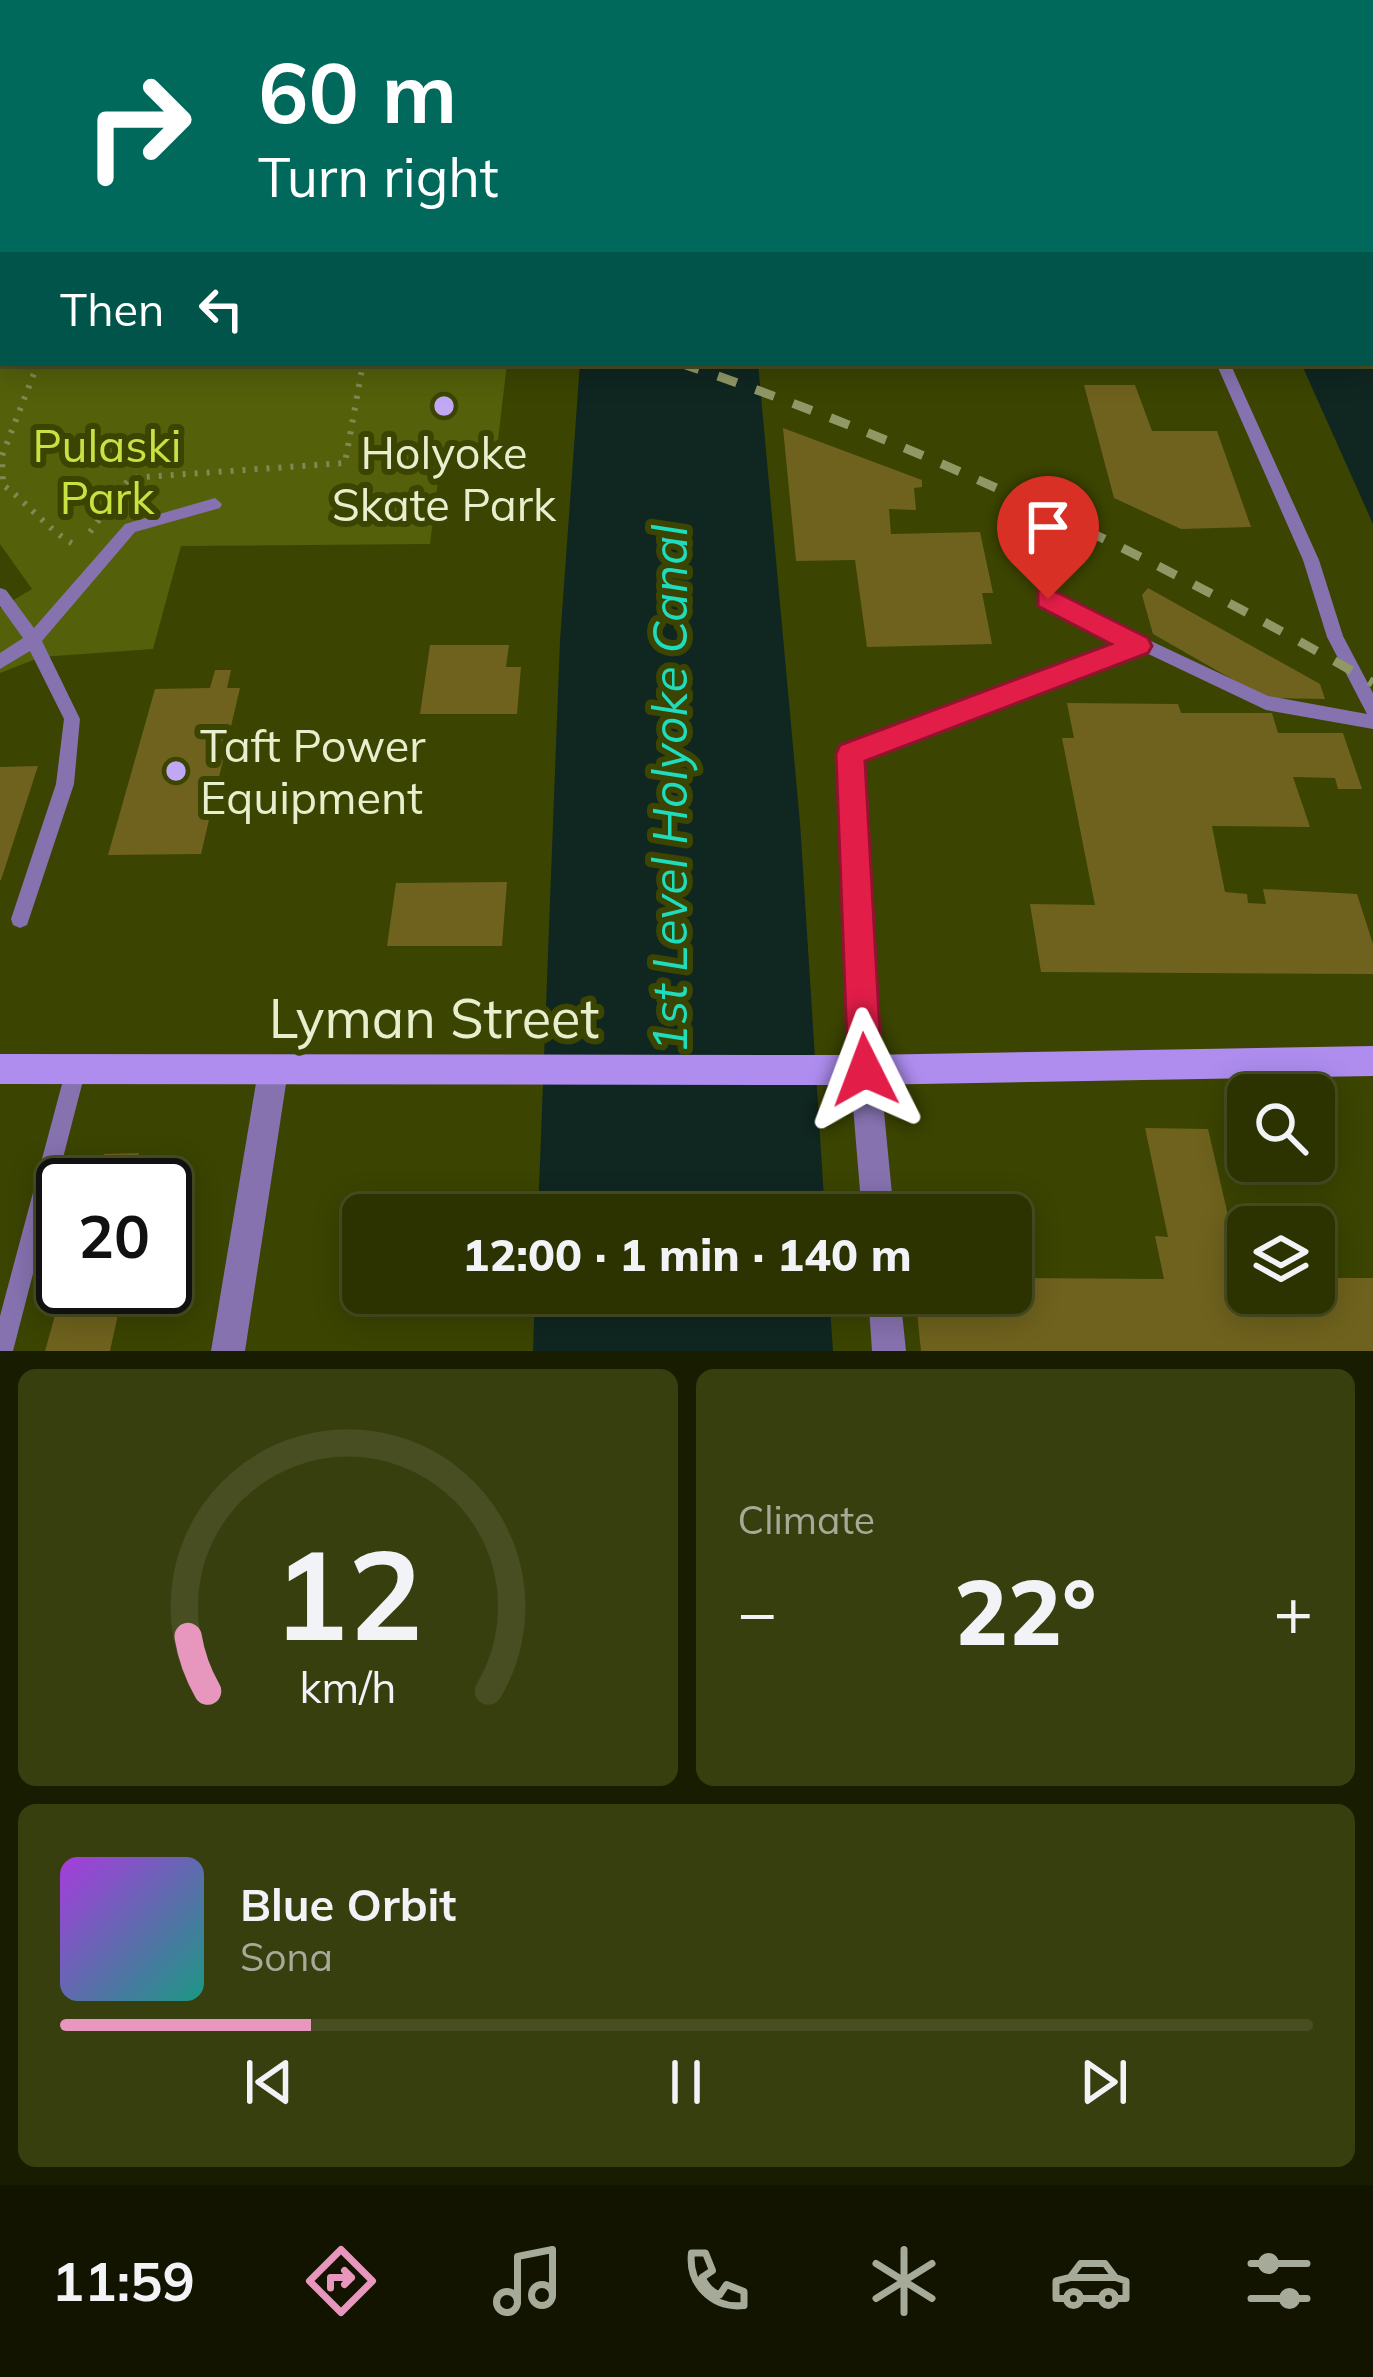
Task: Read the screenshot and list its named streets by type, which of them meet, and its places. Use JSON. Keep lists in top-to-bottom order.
{
  "streets": {
    "main road": ["Lyman Street"]
  },
  "water": ["1st Level Holyoke Canal"],
  "parks": ["Pulaski Park"],
  "places": ["Holyoke Skate Park", "Taft Power Equipment"],
  "page": {
    "turn": ["60 m", "Turn right"],
    "then": "Then",
    "limit": "20",
    "trip": "12:00 · 1 min · 140 m",
    "tile": "Climate",
    "heat": ["−", "22°", "+"],
    "song": ["Blue Orbit", "Sona"],
    "tabs": "11:59",
    "gauge": ["12", "km/h"]
  }
}
